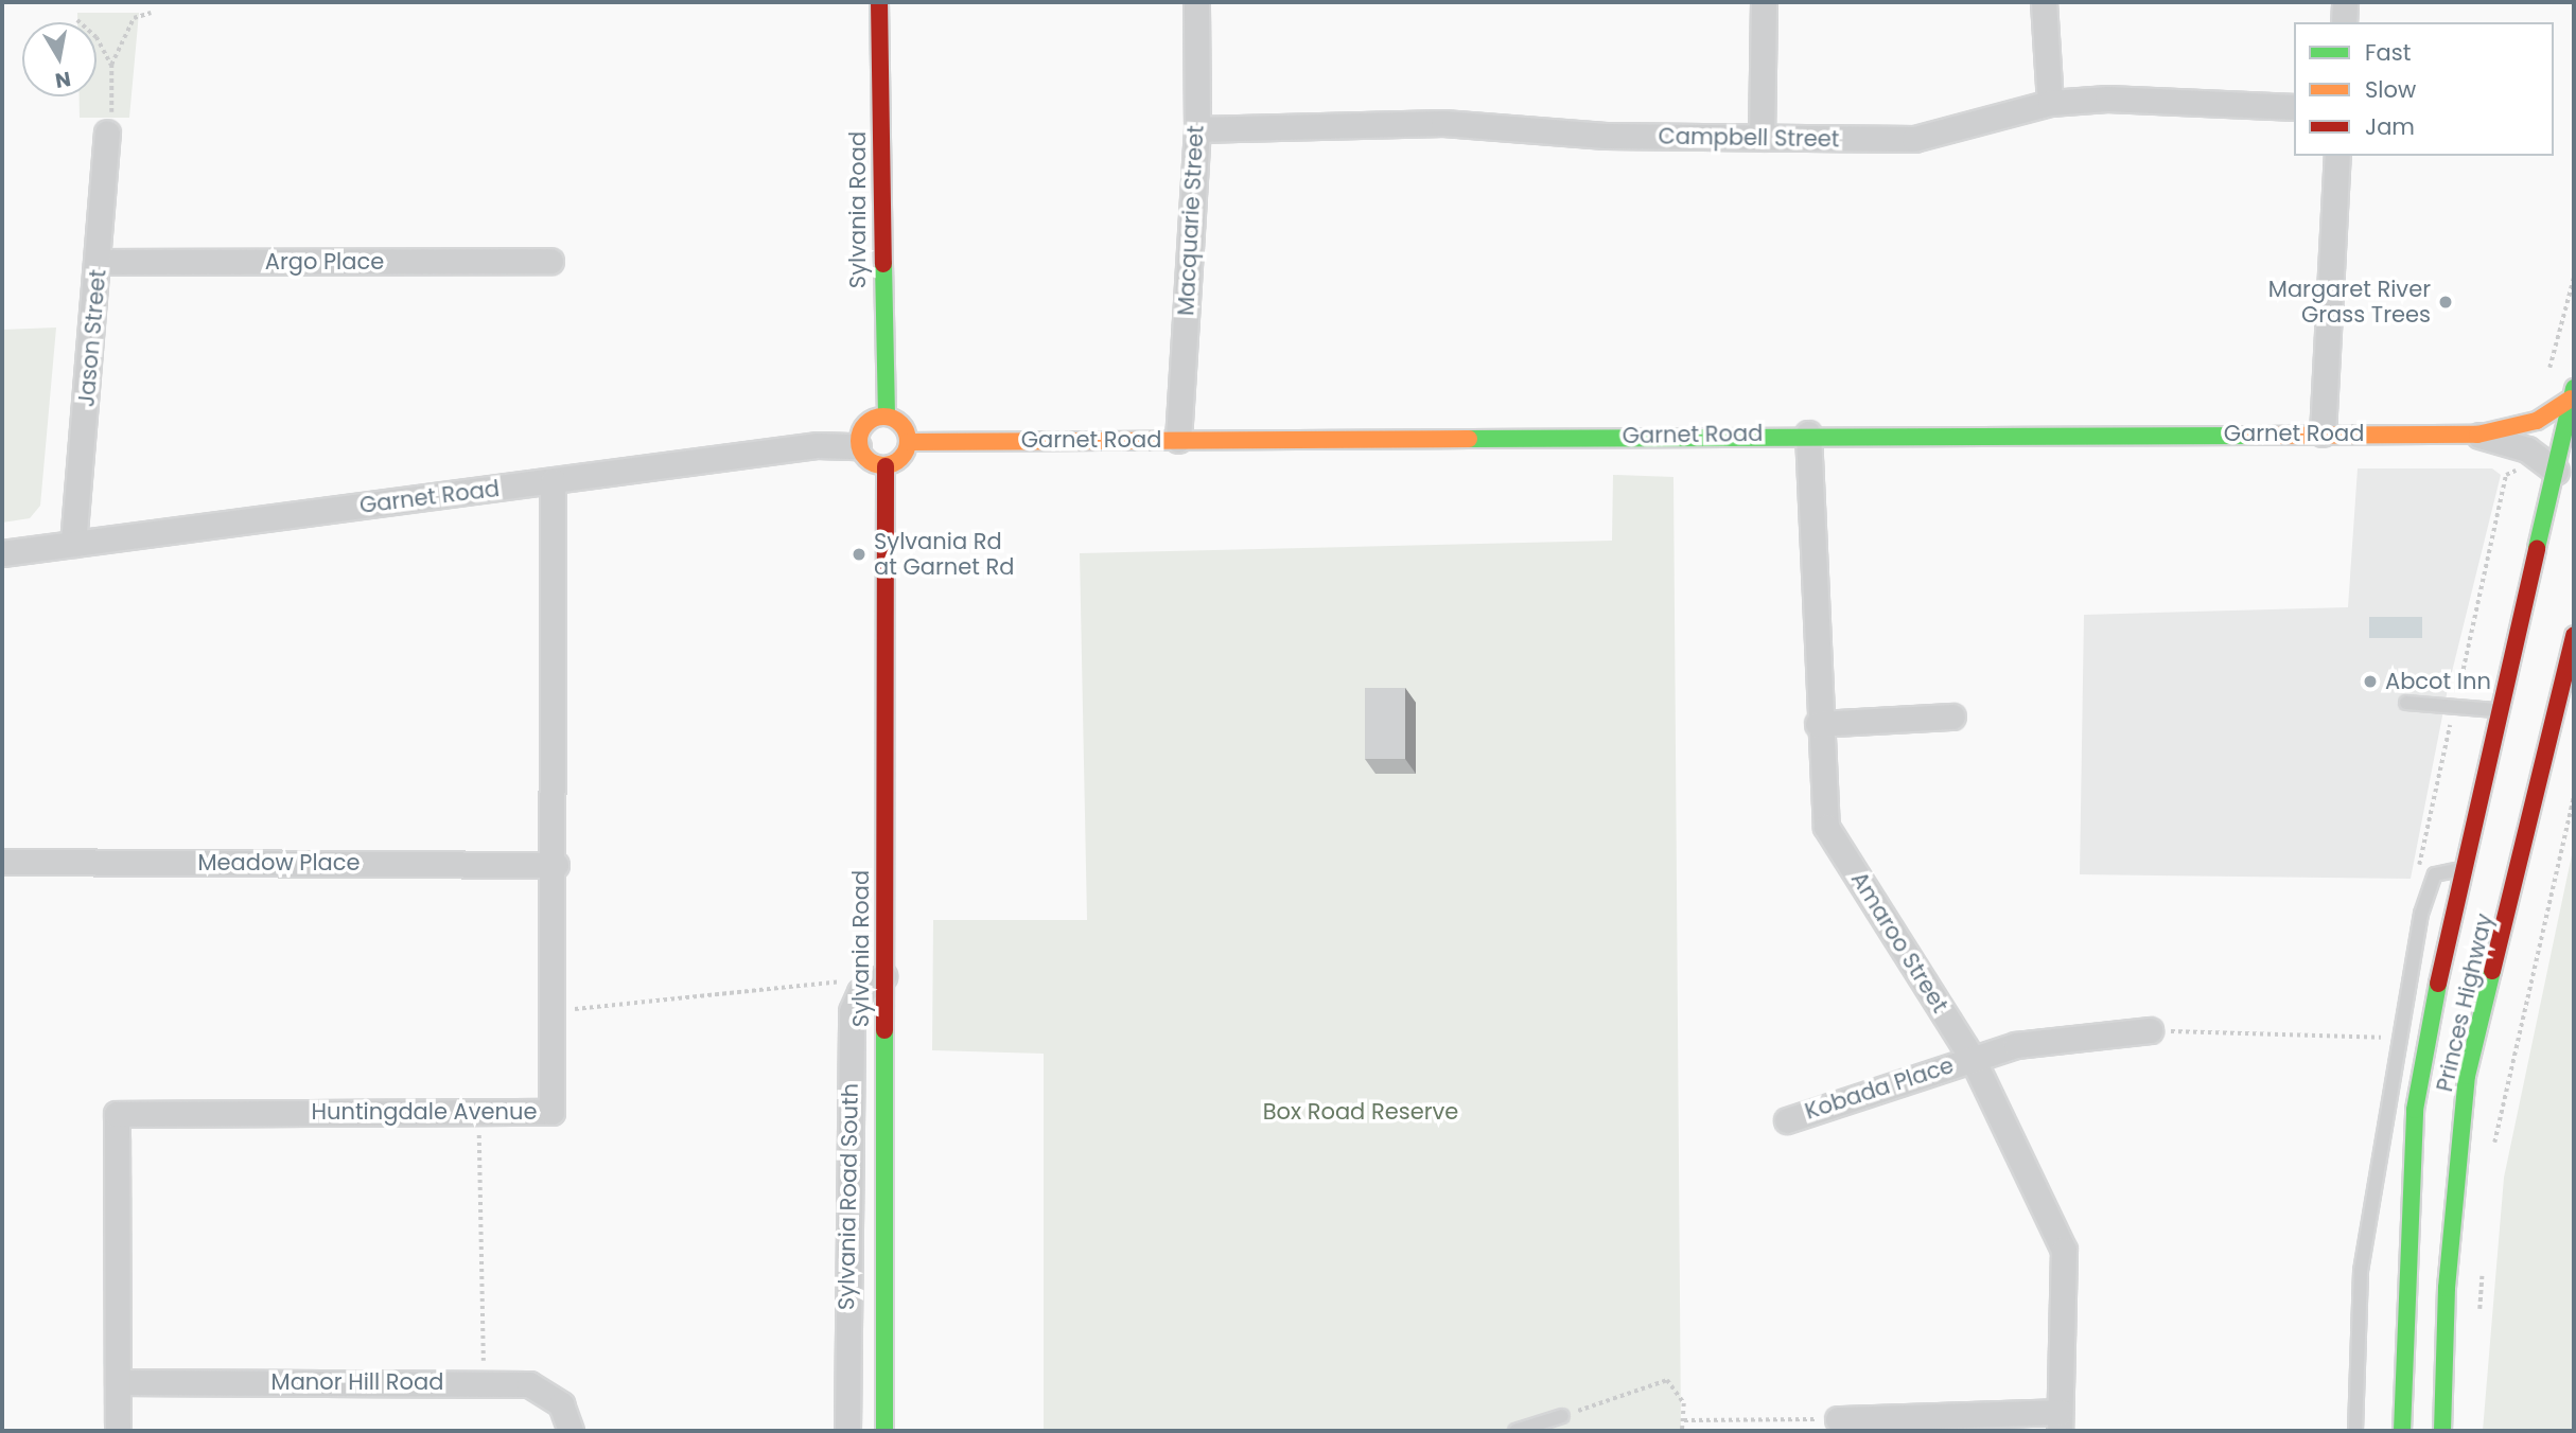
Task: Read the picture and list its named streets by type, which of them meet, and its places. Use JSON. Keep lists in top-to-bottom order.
{
  "streets": {
    "main road": ["Sylvania Road", "Garnet Road", "Princes Highway"],
    "street": [
      "Campbell Street",
      "Macquarie Street",
      "Argo Place",
      "Jason Street",
      "Meadow Place",
      "Amaroo Street",
      "Kobada Place",
      "Huntingdale Avenue",
      "Sylvania Road South",
      "Manor Hill Road"
    ]
  },
  "crossings": [
    ["Campbell Street", "Macquarie Street"],
    ["Sylvania Road", "Garnet Road"],
    ["Sylvania Road", "Sylvania Road South"],
    ["Macquarie Street", "Garnet Road"],
    ["Argo Place", "Jason Street"],
    ["Jason Street", "Garnet Road"],
    ["Garnet Road", "Amaroo Street"],
    ["Garnet Road", "Princes Highway"],
    ["Garnet Road", "Huntingdale Avenue"],
    ["Meadow Place", "Huntingdale Avenue"],
    ["Amaroo Street", "Kobada Place"],
    ["Huntingdale Avenue", "Manor Hill Road"]
  ],
  "parks": ["Box Road Reserve"],
  "places": ["Margaret River Grass Trees", "Sylvania Rd at Garnet Rd", "Abcot Inn"],
  "legend": ["Fast", "Slow", "Jam"],
  "north": "bottom"
}
